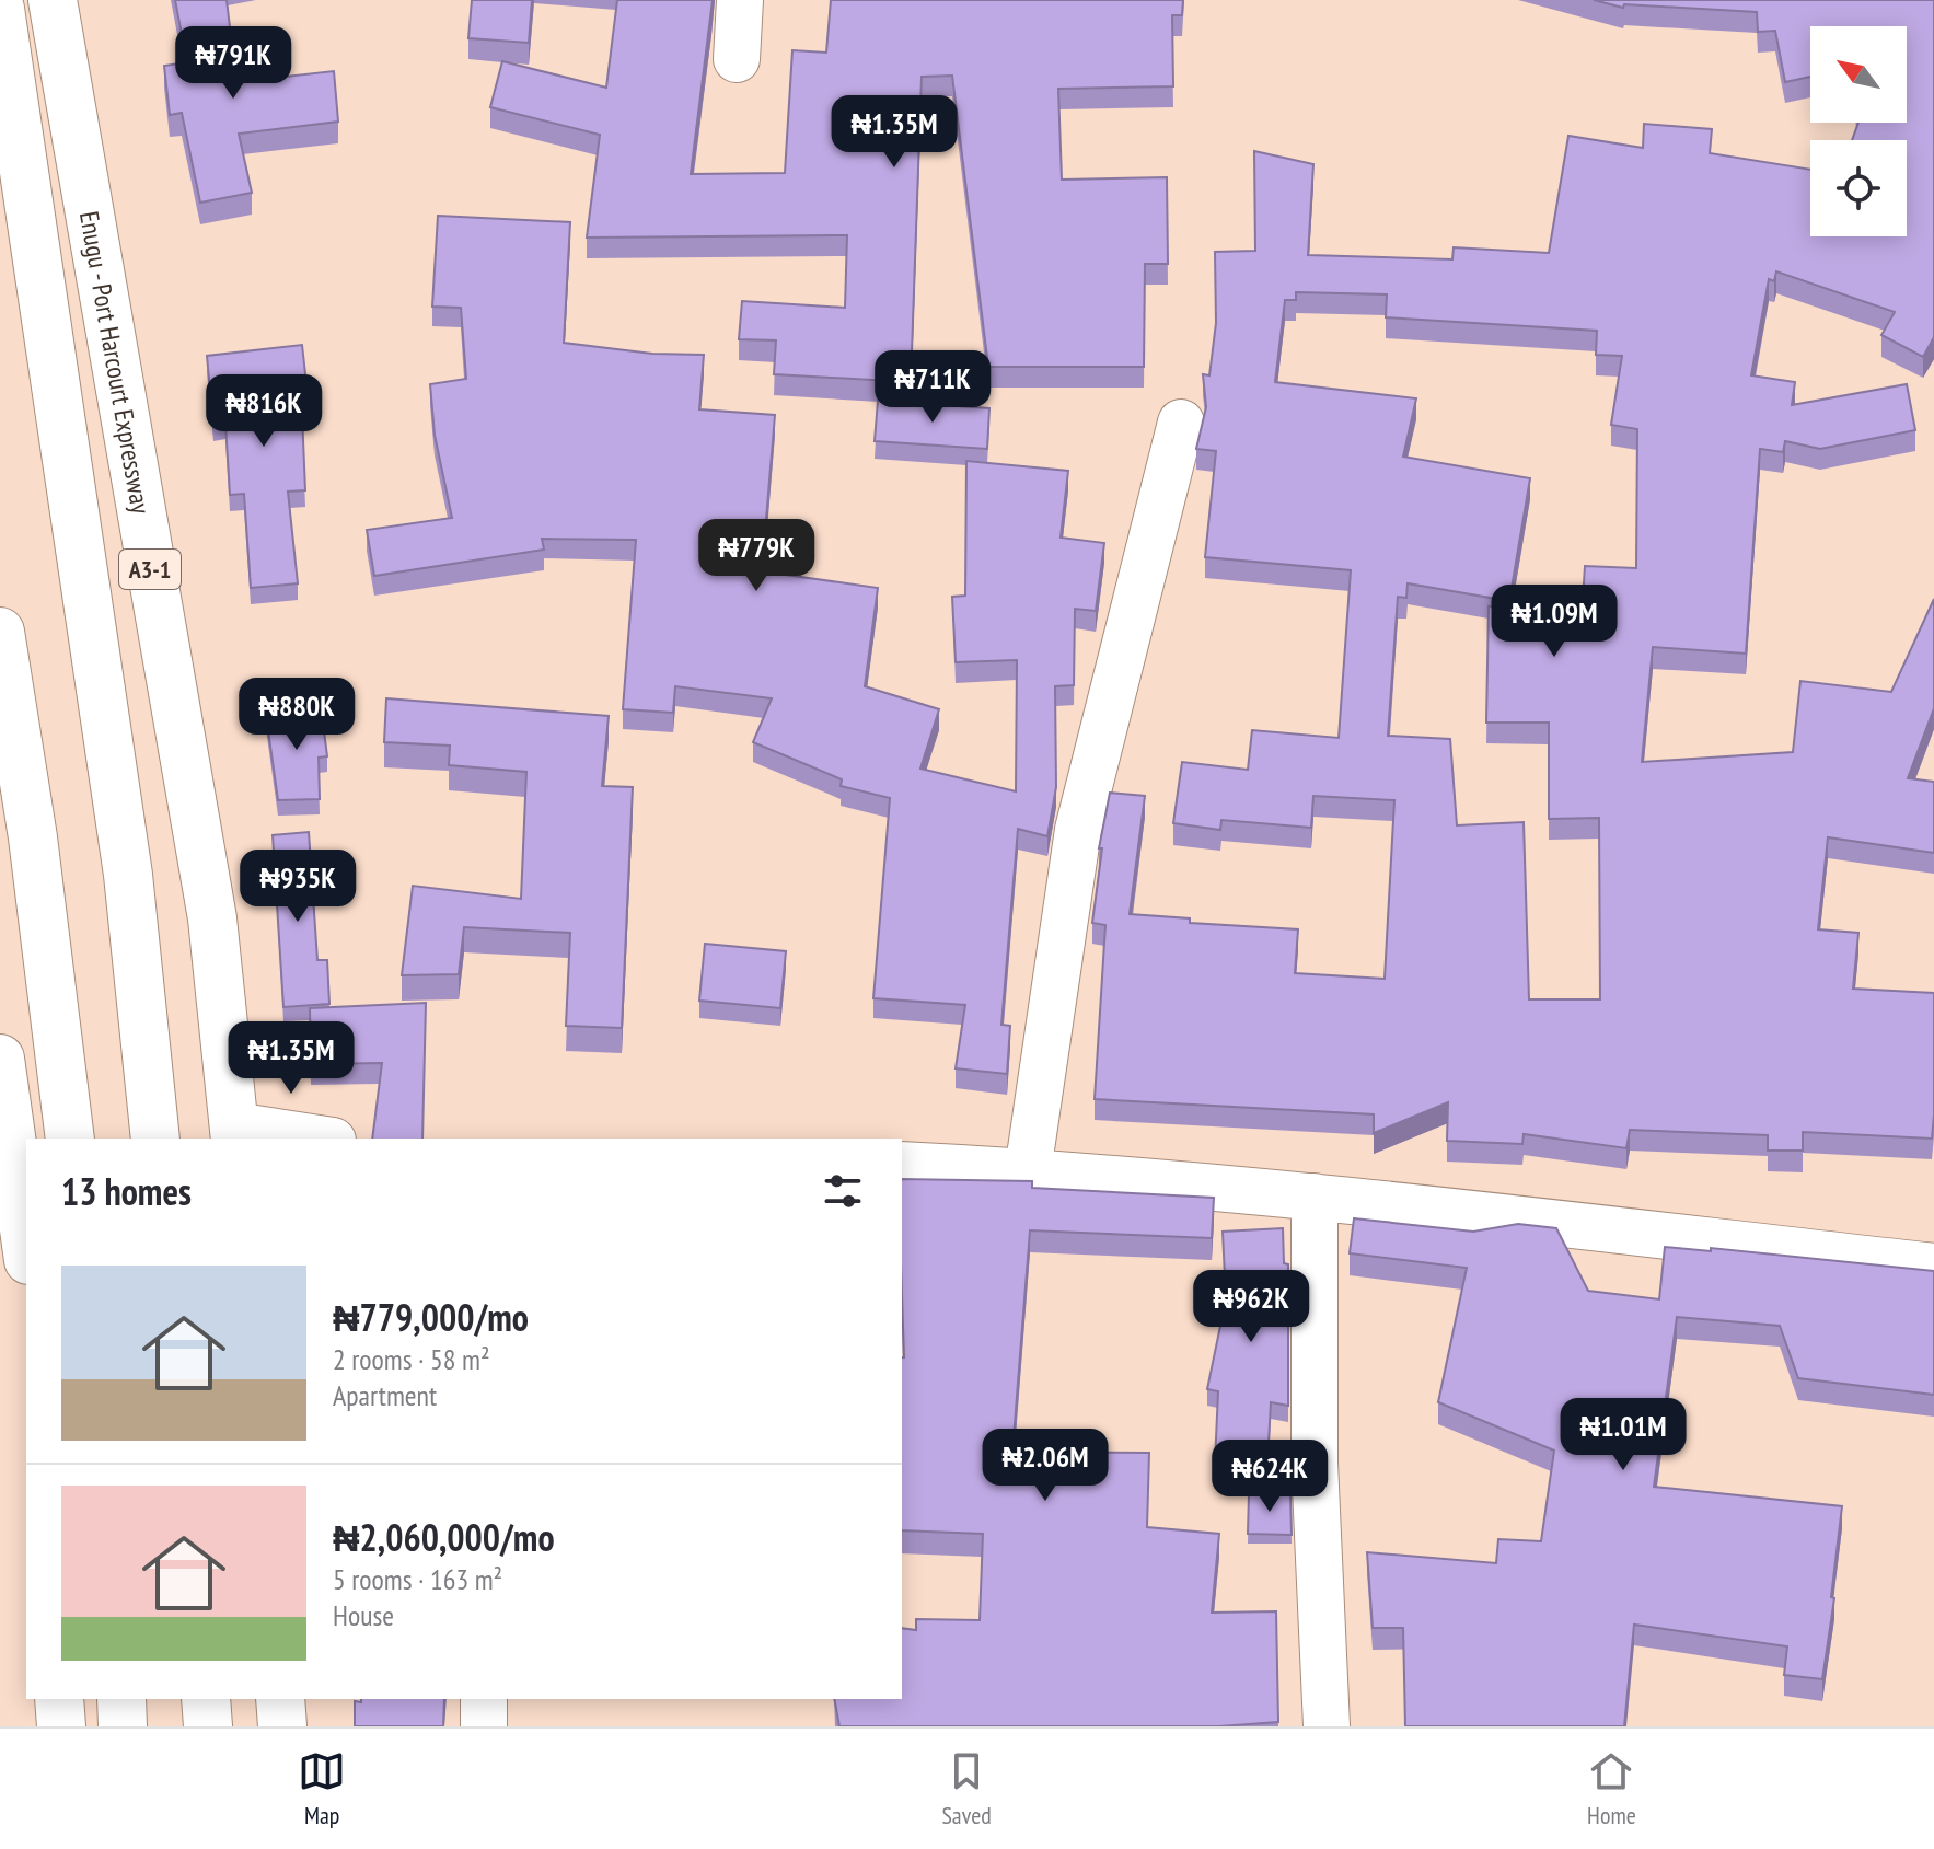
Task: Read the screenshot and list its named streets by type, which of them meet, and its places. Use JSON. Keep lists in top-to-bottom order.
{
  "streets": {
    "main road": ["Enugu - Port Harcourt Expressway", "A3-1"]
  },
  "north": "top left",
  "page": {
    "price": [
      "₦791K",
      "₦1.35M",
      "₦711K",
      "₦816K",
      "₦779K",
      "₦1.09M",
      "₦880K",
      "₦935K",
      "₦1.35M",
      "₦962K",
      "₦1.01M",
      "₦2.06M",
      "₦624K"
    ],
    "heading": "13 homes",
    "list": [
      {
        "name": "₦779,000/mo",
        "note": "2 rooms · 58 m² · Apartment"
      },
      {
        "name": "₦2,060,000/mo",
        "note": "5 rooms · 163 m² · House"
      }
    ],
    "tabs": ["Map", "Saved", "Home"]
  }
}
